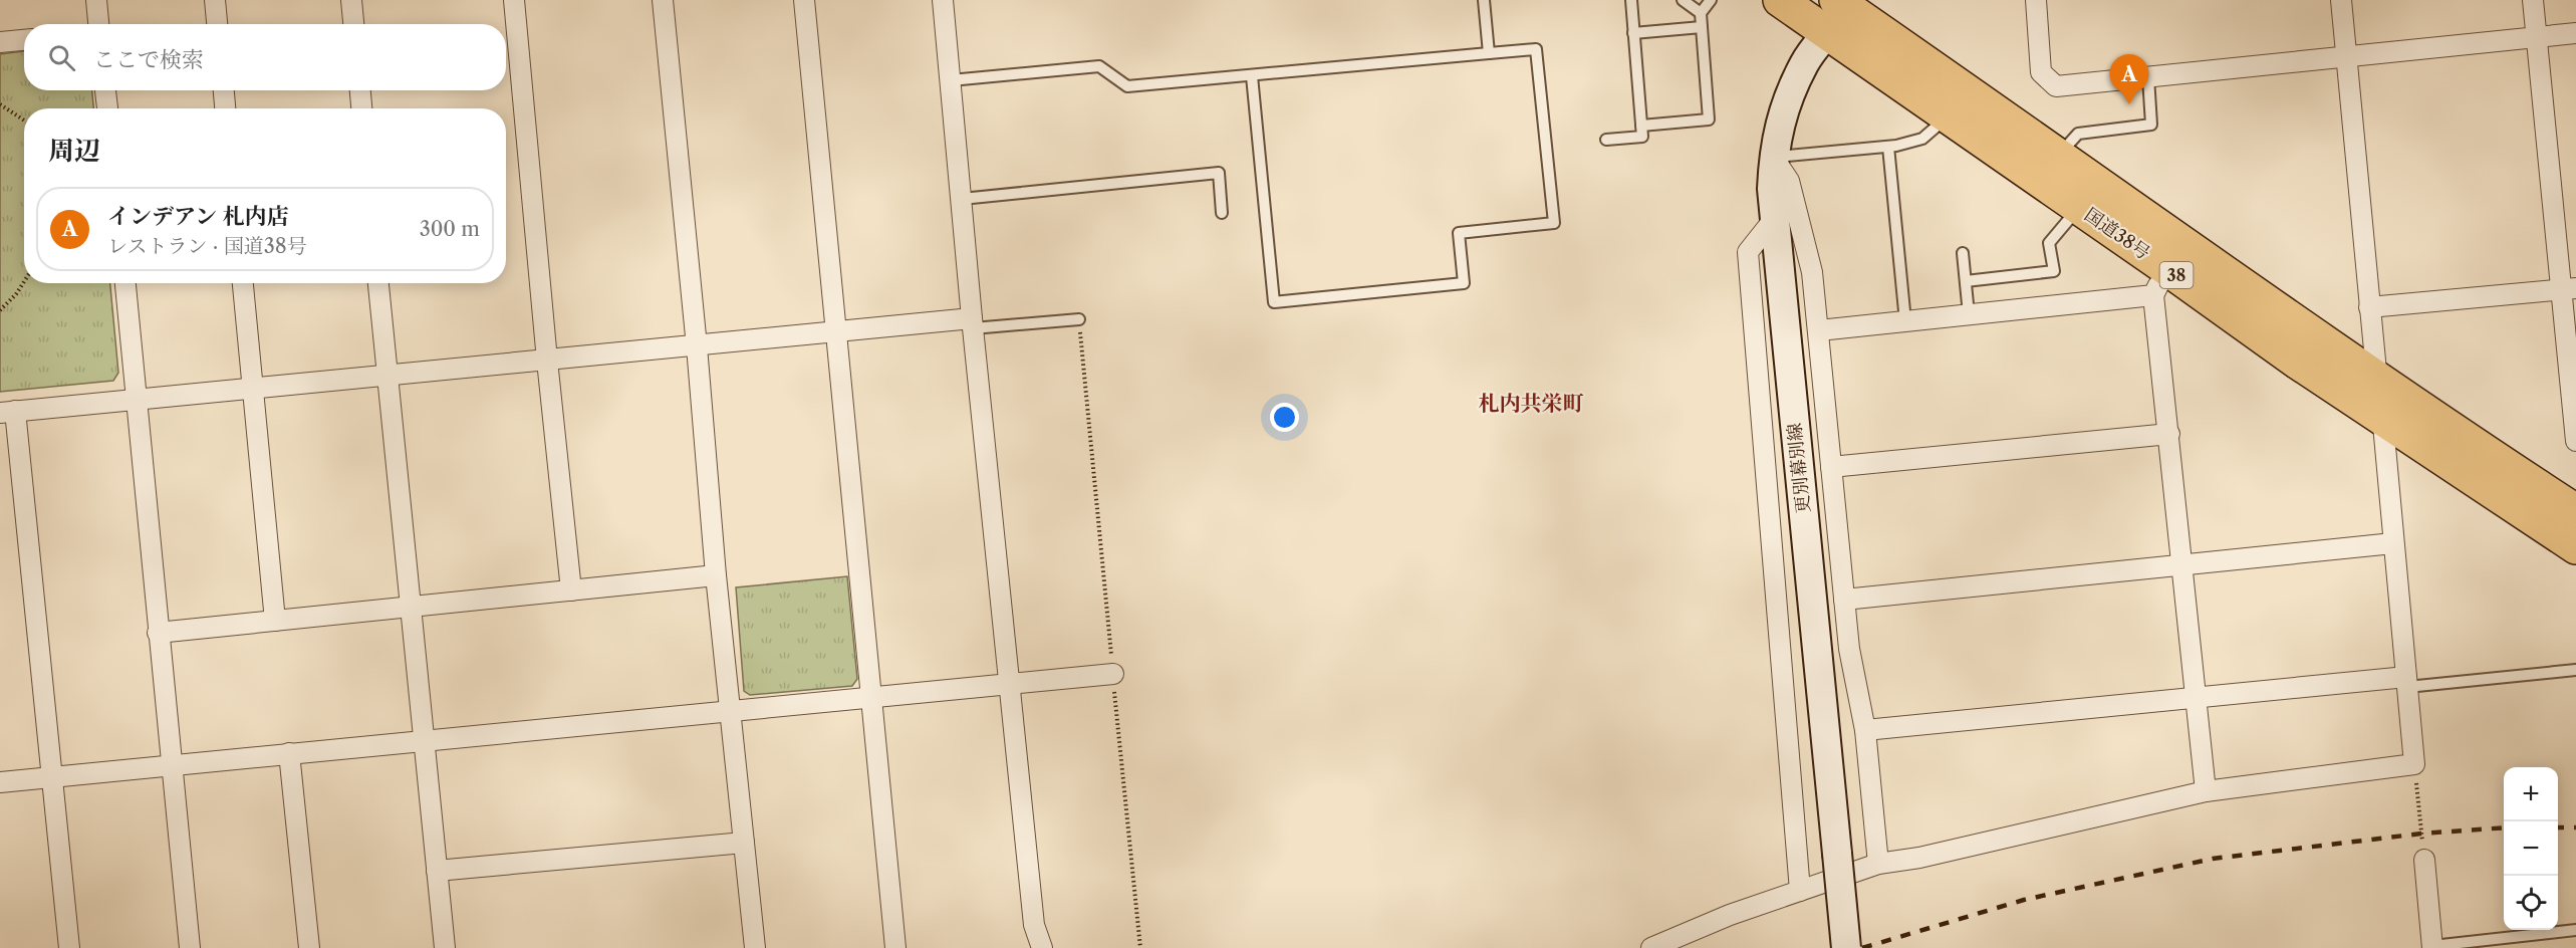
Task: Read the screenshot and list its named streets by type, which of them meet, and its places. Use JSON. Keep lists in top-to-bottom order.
{
  "streets": {
    "highway": ["国道38号", "38"],
    "main road": ["更別幕別線"]
  },
  "crossings": [
    ["国道38号", "更別幕別線"]
  ],
  "districts": ["札内共栄町"],
  "page": {
    "search": "ここで検索",
    "pins": "A",
    "heading": "周辺",
    "list": [
      {
        "mark": "A",
        "name": "インデアン 札内店",
        "note": "レストラン · 国道38号",
        "value": "300 m"
      }
    ],
    "map_buttons": ["+", "−"]
  }
}
